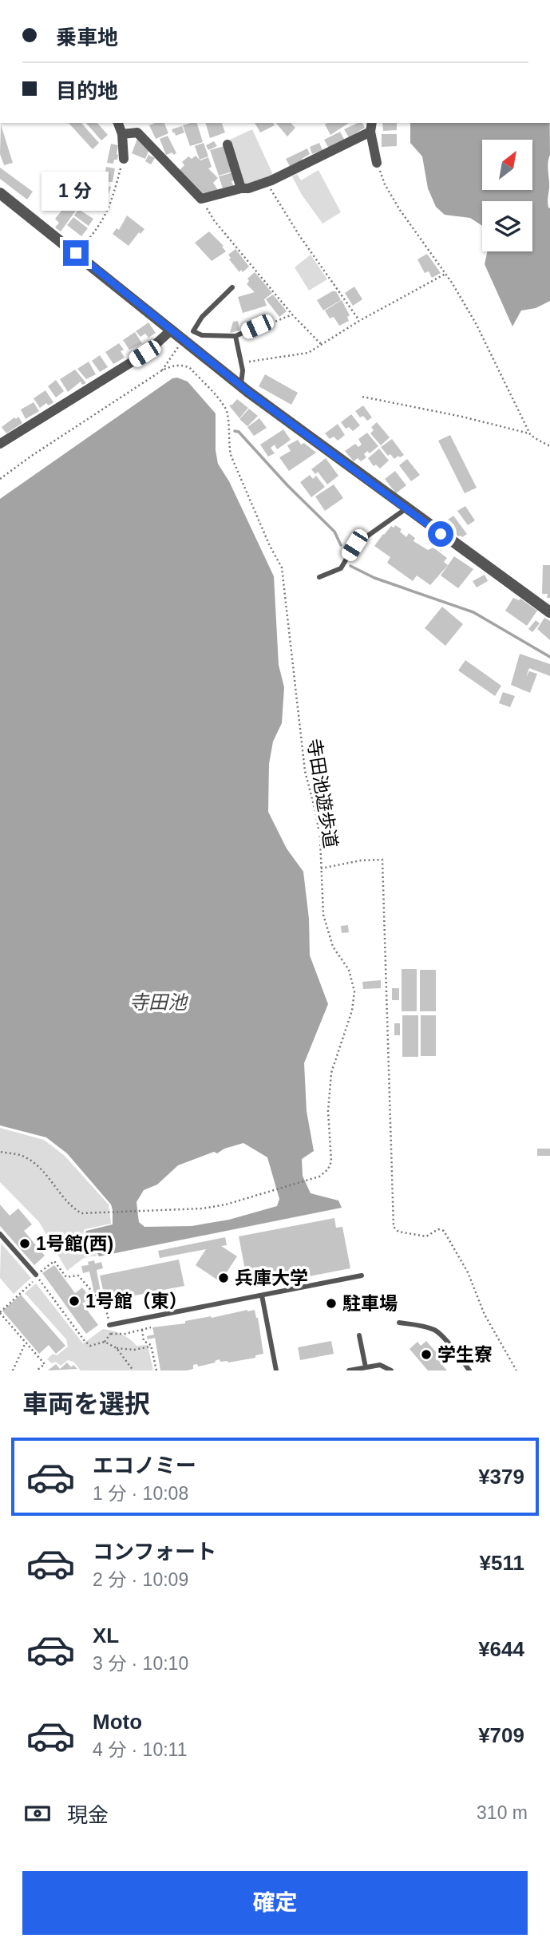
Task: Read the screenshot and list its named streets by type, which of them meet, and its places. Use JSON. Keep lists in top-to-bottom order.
{
  "streets": {
    "path": ["寺田池遊歩道"]
  },
  "water": ["寺田池"],
  "places": [
    "1号館(西)",
    "兵庫大学",
    "1号館（東）",
    "駐車場",
    "学生寮"
  ],
  "north": "top right",
  "page": {
    "banner": ["乗車地", "目的地"],
    "bubble": "1 分",
    "heading": "車両を選択",
    "list": [
      {
        "name": "エコノミー",
        "note": "1 分 · 10:08",
        "value": "¥379"
      },
      {
        "name": "コンフォート",
        "note": "2 分 · 10:09",
        "value": "¥511"
      },
      {
        "name": "XL",
        "note": "3 分 · 10:10",
        "value": "¥644"
      },
      {
        "name": "Moto",
        "note": "4 分 · 10:11",
        "value": "¥709"
      }
    ],
    "pay": ["現金", "310 m"],
    "buttons": "確定"
  }
}
